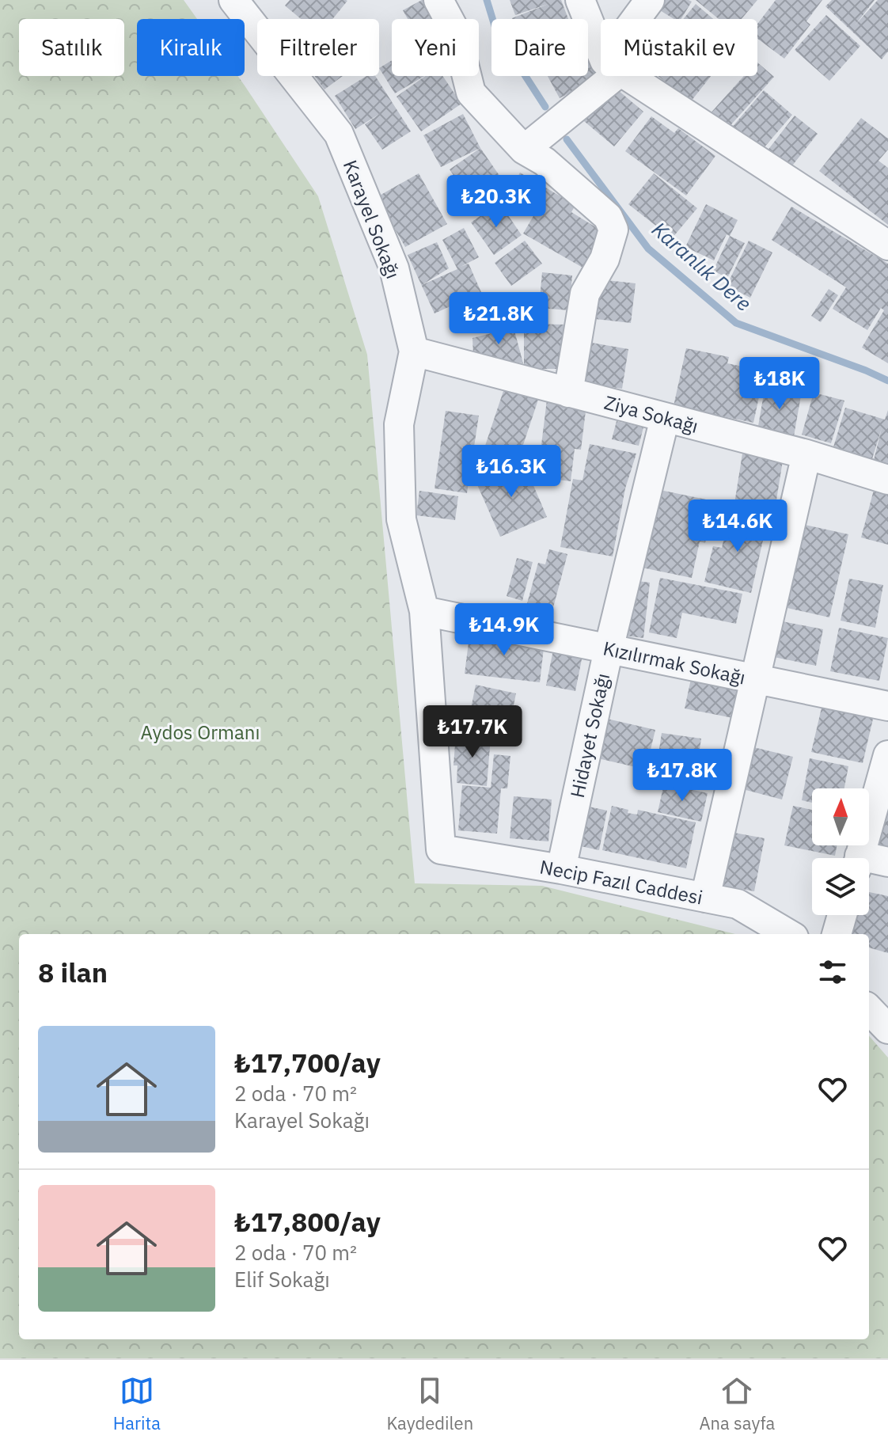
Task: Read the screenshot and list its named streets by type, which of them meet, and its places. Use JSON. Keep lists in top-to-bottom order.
{
  "streets": {
    "street": [
      "Karayel Sokağı",
      "Ziya Sokağı",
      "Kızılırmak Sokağı",
      "Hidayet Sokağı",
      "Necip Fazıl Caddesi"
    ]
  },
  "crossings": [
    ["Karayel Sokağı", "Ziya Sokağı"],
    ["Karayel Sokağı", "Kızılırmak Sokağı"],
    ["Karayel Sokağı", "Necip Fazıl Caddesi"],
    ["Ziya Sokağı", "Hidayet Sokağı"],
    ["Kızılırmak Sokağı", "Hidayet Sokağı"],
    ["Hidayet Sokağı", "Necip Fazıl Caddesi"]
  ],
  "water": ["Karanlık Dere"],
  "parks": ["Aydos Ormanı"],
  "north": "top",
  "page": {
    "chip": [
      "Satılık",
      "Kiralık",
      "Filtreler",
      "Yeni",
      "Daire",
      "Müstakil ev"
    ],
    "price": [
      "₺20.3K",
      "₺21.8K",
      "₺18K",
      "₺16.3K",
      "₺14.6K",
      "₺14.9K",
      "₺17.7K",
      "₺17.8K"
    ],
    "heading": "8 ilan",
    "list": [
      {
        "name": "₺17,700/ay",
        "note": "2 oda · 70 m² · Karayel Sokağı"
      },
      {
        "name": "₺17,800/ay",
        "note": "2 oda · 70 m² · Elif Sokağı"
      }
    ],
    "tabs": ["Harita", "Kaydedilen", "Ana sayfa"]
  }
}
